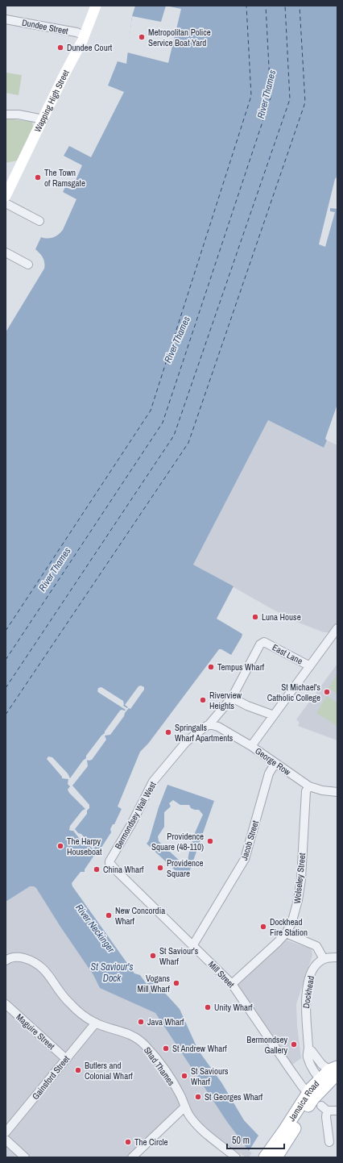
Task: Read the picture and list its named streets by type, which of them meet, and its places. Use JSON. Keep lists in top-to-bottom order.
{
  "streets": {
    "main road": ["Jamaica Road"],
    "street": [
      "Dundee Street",
      "Wapping High Street",
      "East Lane",
      "George Row",
      "Bermondsey Wall West",
      "Jacob Street",
      "Wolseley Street",
      "Mill Street",
      "Dockhead",
      "Maguire Street",
      "Shad Thames",
      "Gainsford Street"
    ]
  },
  "crossings": [
    ["Dundee Street", "Wapping High Street"],
    ["East Lane", "Bermondsey Wall West"],
    ["George Row", "Bermondsey Wall West"],
    ["George Row", "Jacob Street"],
    ["George Row", "Wolseley Street"],
    ["Bermondsey Wall West", "Mill Street"],
    ["Jacob Street", "Mill Street"],
    ["Wolseley Street", "Mill Street"],
    ["Mill Street", "Jamaica Road"],
    ["Dockhead", "Jamaica Road"],
    ["Maguire Street", "Gainsford Street"],
    ["Shad Thames", "Gainsford Street"]
  ],
  "water": ["River Thames", "River Neckinger", "St Saviour's Dock"],
  "places": [
    "Metropolitan Police Service Boat Yard",
    "Dundee Court",
    "The Town of Ramsgate",
    "Luna House",
    "Tempus Wharf",
    "St Michael's Catholic College",
    "Riverview Heights",
    "Springalls Wharf Apartments",
    "Providence Square (48-110)",
    "The Harpy Houseboat",
    "Providence Square",
    "China Wharf",
    "New Concordia Wharf",
    "Dockhead Fire Station",
    "St Saviour's Wharf",
    "Vogans Mill Wharf",
    "Unity Wharf",
    "Java Wharf",
    "Bermondsey Gallery",
    "St Andrew Wharf",
    "Butlers and Colonial Wharf",
    "St Saviours Wharf",
    "St Georges Wharf",
    "The Circle"
  ],
  "scale_bar": "50 m"
}
